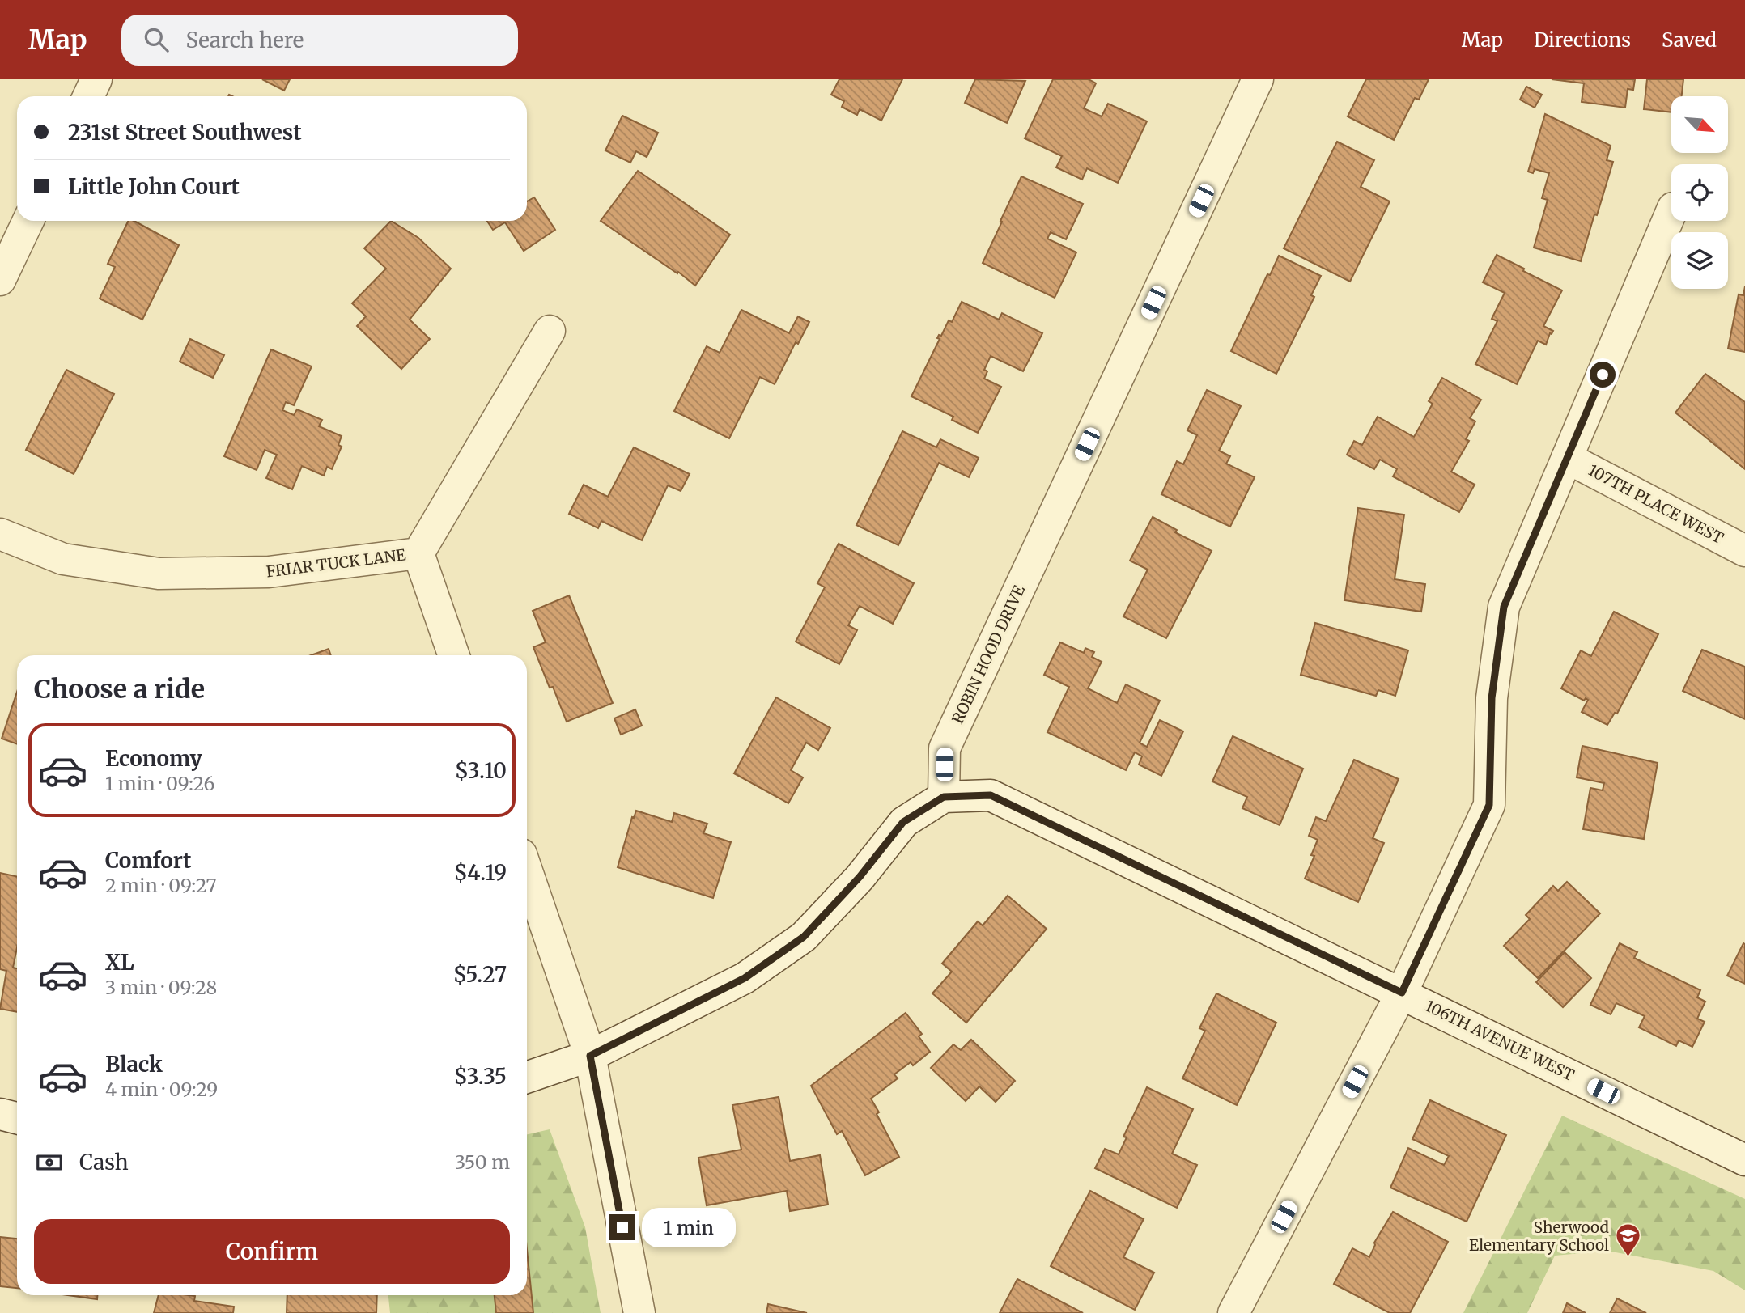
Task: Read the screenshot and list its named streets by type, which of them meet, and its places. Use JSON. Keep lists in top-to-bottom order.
{
  "streets": {
    "street": [
      "107TH PLACE WEST",
      "FRIAR TUCK LANE",
      "ROBIN HOOD DRIVE",
      "106TH AVENUE WEST"
    ]
  },
  "crossings": [
    ["ROBIN HOOD DRIVE", "106TH AVENUE WEST"]
  ],
  "places": {
    "school or university": ["Sherwood Elementary School"]
  },
  "north": "bottom right",
  "page": {
    "header": "Map",
    "search": "Search here",
    "nav": ["Map", "Directions", "Saved"],
    "banner": ["231st Street Southwest", "Little John Court"],
    "heading": "Choose a ride",
    "list": [
      {
        "name": "Economy",
        "note": "1 min · 09:26",
        "value": "$3.10"
      },
      {
        "name": "Comfort",
        "note": "2 min · 09:27",
        "value": "$4.19"
      },
      {
        "name": "XL",
        "note": "3 min · 09:28",
        "value": "$5.27"
      },
      {
        "name": "Black",
        "note": "4 min · 09:29",
        "value": "$3.35"
      }
    ],
    "pay": ["Cash", "350 m"],
    "bubble": "1 min",
    "buttons": "Confirm"
  }
}
